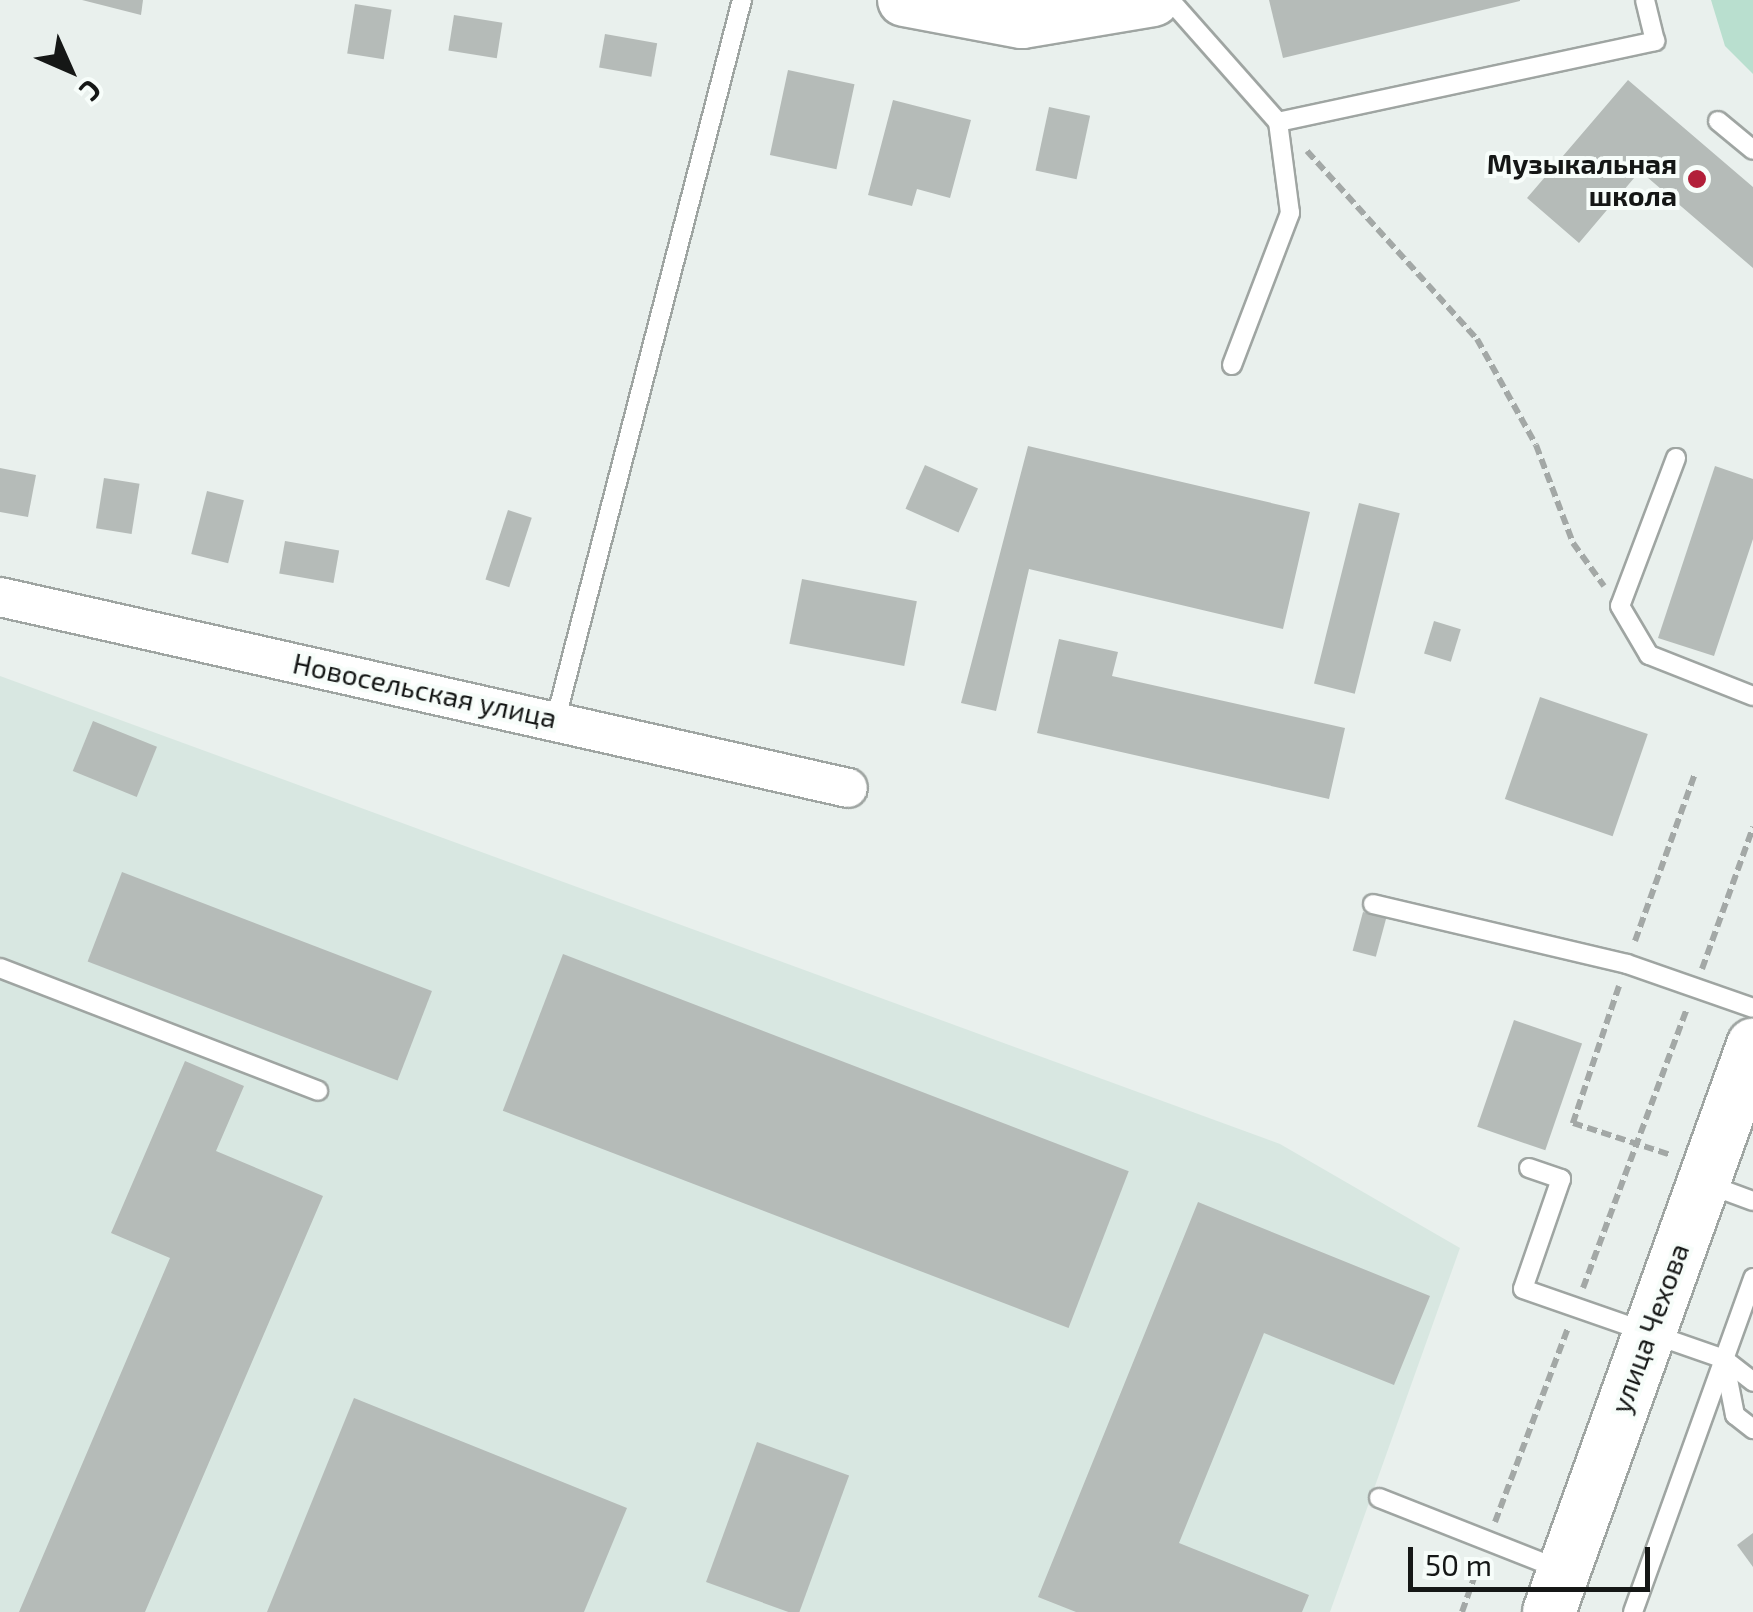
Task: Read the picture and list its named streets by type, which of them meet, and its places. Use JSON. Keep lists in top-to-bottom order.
{
  "streets": {
    "main road": ["улица Чехова"],
    "street": ["Новосельская улица"]
  },
  "places": ["Музыкальная школа"],
  "scale_bar": "50 m",
  "north": "bottom right"
}
